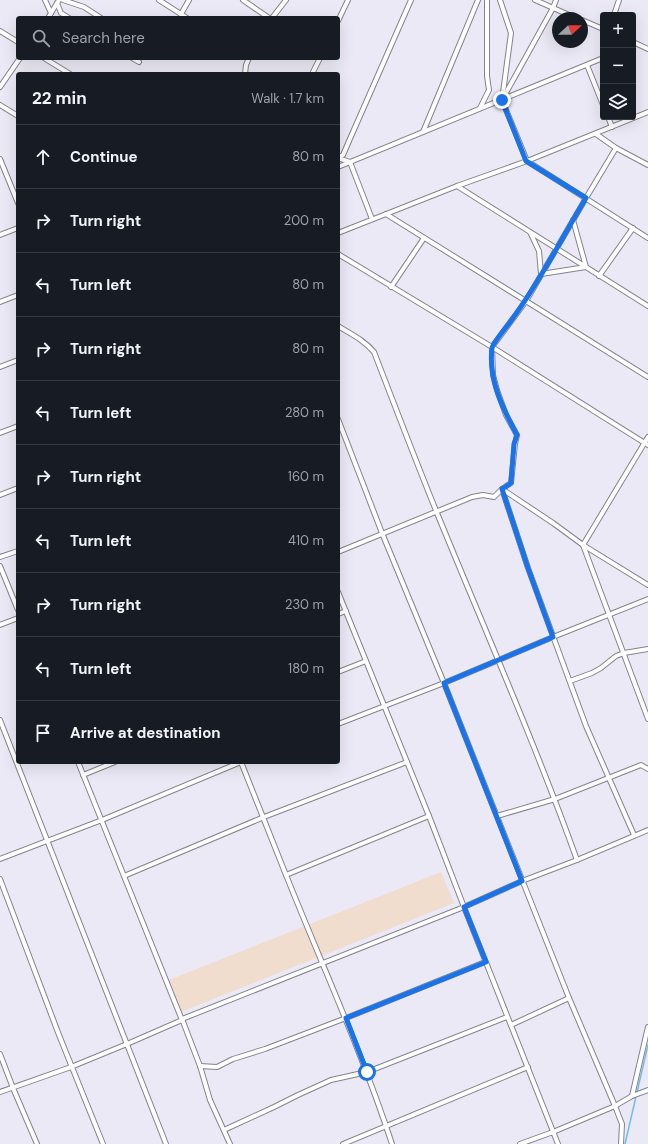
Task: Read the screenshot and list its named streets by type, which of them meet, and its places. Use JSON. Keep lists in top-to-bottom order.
{
  "north": "right",
  "page": {
    "map_buttons": ["+", "−"],
    "search": "Search here",
    "heading": ["22 min", "Walk · 1.7 km"],
    "list": [
      ["Continue", "80 m"],
      ["Turn right", "200 m"],
      ["Turn left", "80 m"],
      ["Turn right", "80 m"],
      ["Turn left", "280 m"],
      ["Turn right", "160 m"],
      ["Turn left", "410 m"],
      ["Turn right", "230 m"],
      ["Turn left", "180 m"],
      "Arrive at destination"
    ]
  }
}
